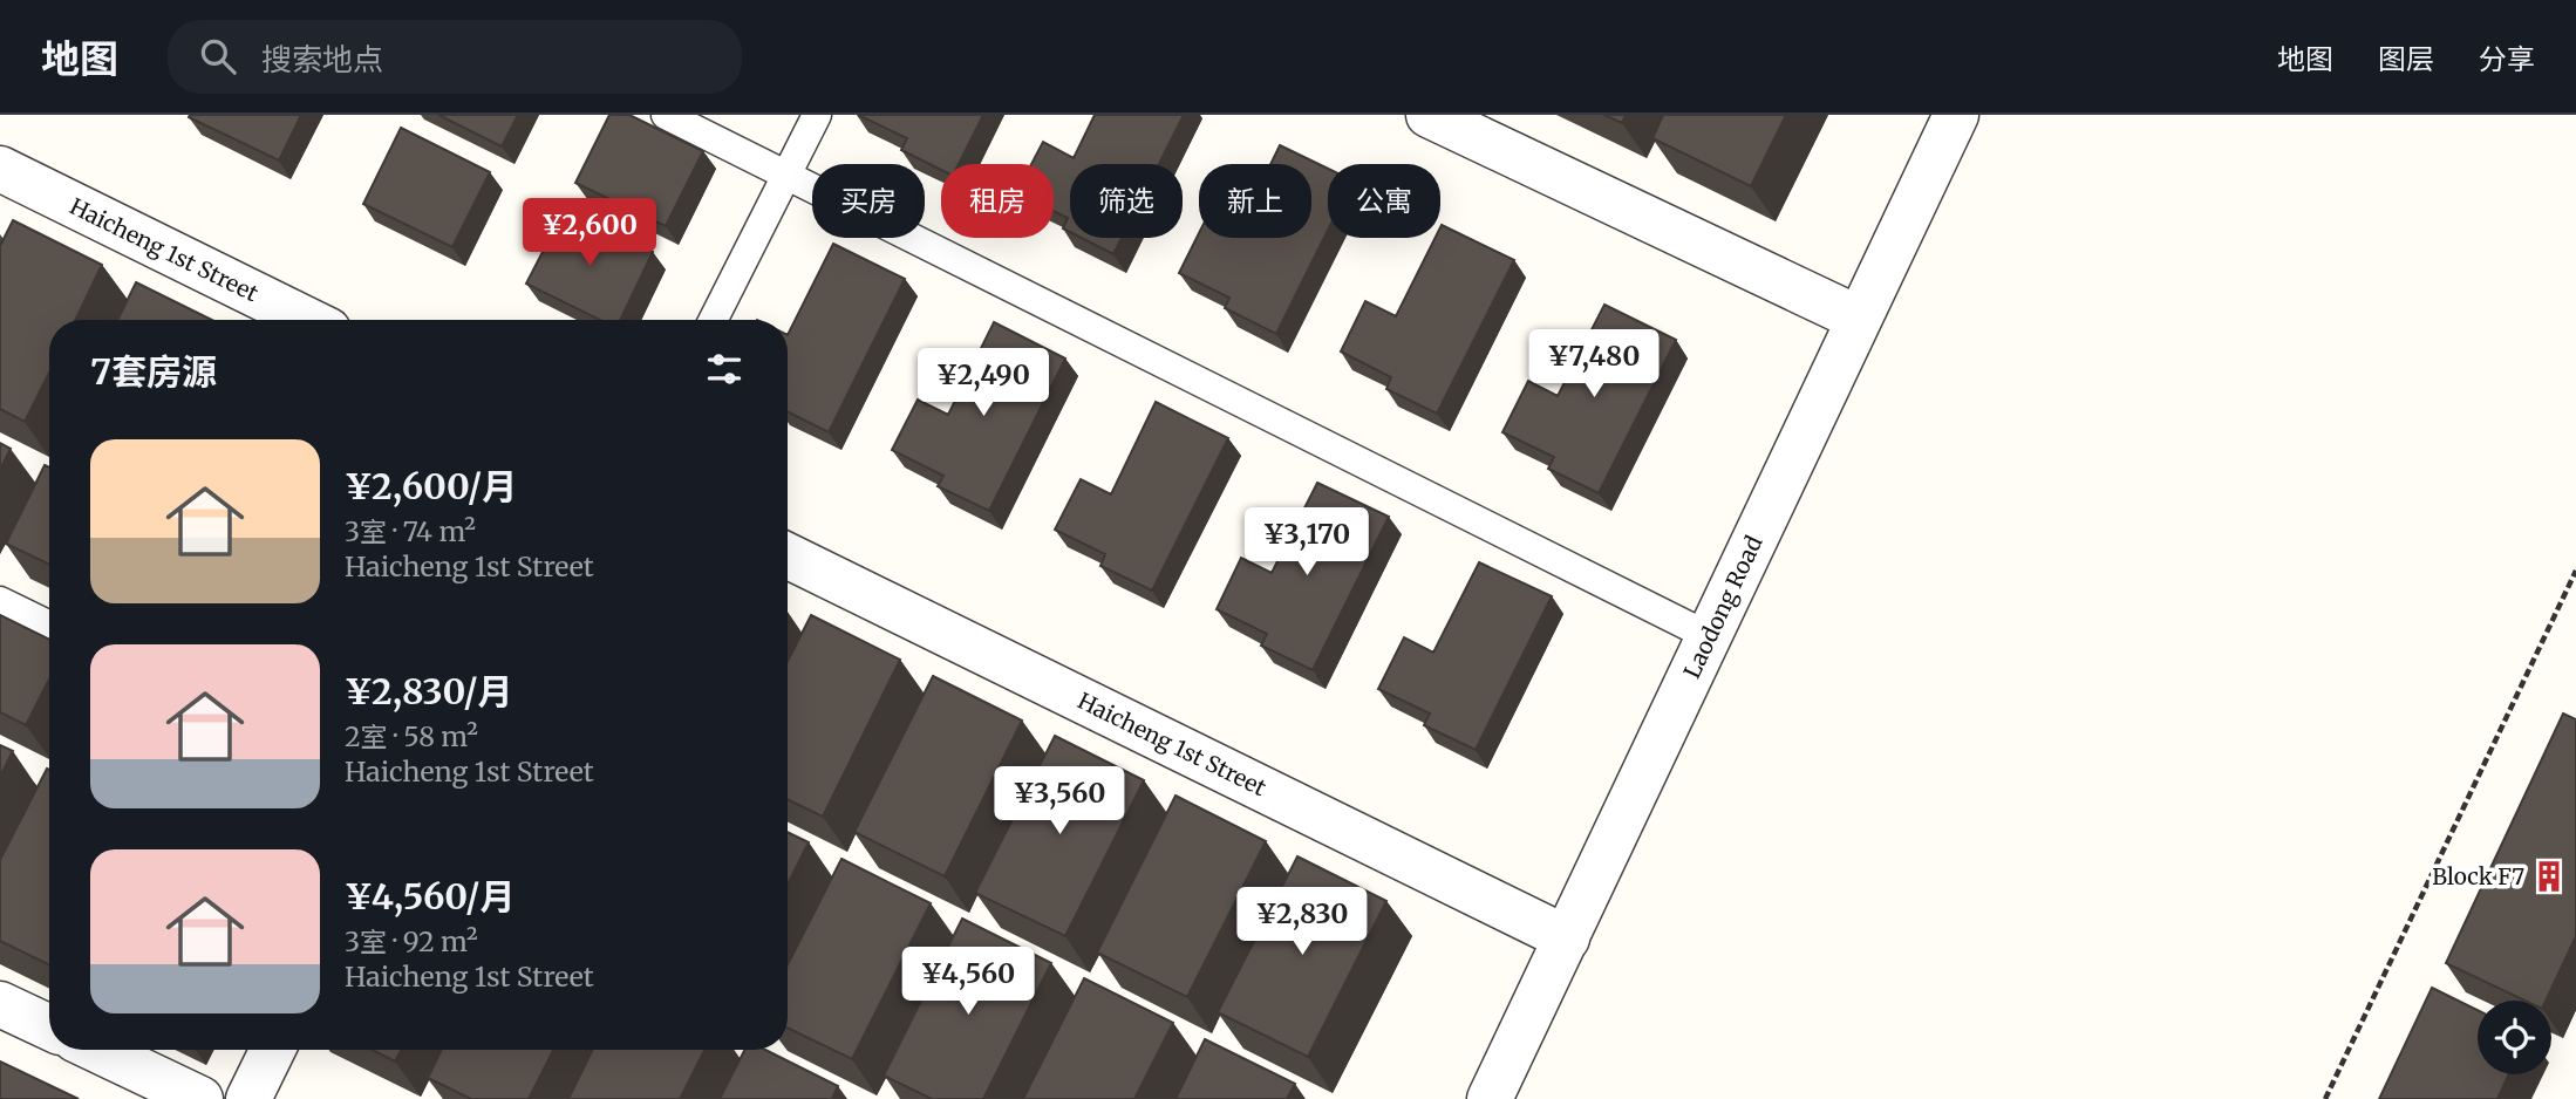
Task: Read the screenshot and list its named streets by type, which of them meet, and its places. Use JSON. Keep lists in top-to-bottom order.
{
  "streets": {
    "street": ["Haicheng 1st Street", "Laodong Road"]
  },
  "crossings": [
    ["Haicheng 1st Street", "Laodong Road"]
  ],
  "places": {
    "building": ["Block F7"]
  },
  "page": {
    "header": "地图",
    "search": "搜索地点",
    "nav": ["地图", "图层", "分享"],
    "chip": [
      "买房",
      "租房",
      "筛选",
      "新上",
      "公寓"
    ],
    "price": [
      "¥2,600",
      "¥7,480",
      "¥2,490",
      "¥3,170",
      "¥3,560",
      "¥2,830",
      "¥4,560"
    ],
    "heading": "7套房源",
    "list": [
      {
        "name": "¥2,600/月",
        "note": "3室 · 74 m² · Haicheng 1st Street"
      },
      {
        "name": "¥2,830/月",
        "note": "2室 · 58 m² · Haicheng 1st Street"
      },
      {
        "name": "¥4,560/月",
        "note": "3室 · 92 m² · Haicheng 1st Street"
      }
    ]
  }
}
